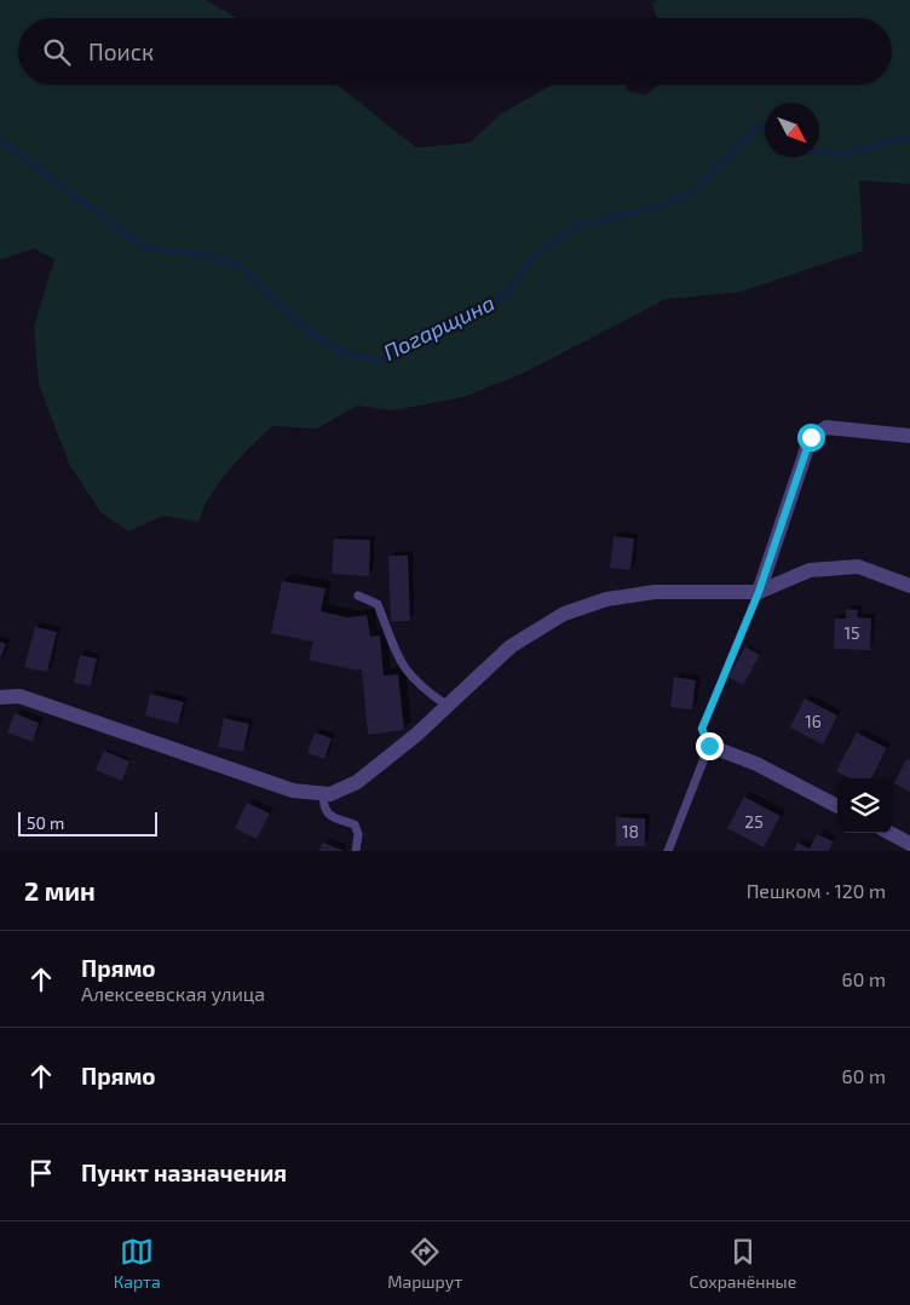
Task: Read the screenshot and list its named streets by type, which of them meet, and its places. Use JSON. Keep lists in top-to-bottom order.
{
  "water": ["Погарщина"],
  "house_numbers": [
    "15",
    "16",
    "25",
    "18"
  ],
  "scale_bar": "50 m",
  "north": "bottom right",
  "page": {
    "search": "Поиск",
    "scale": "50 m",
    "heading": ["2 мин", "Пешком · 120 m"],
    "list": [
      ["Прямо", "Алексеевская улица", "60 m"],
      ["Прямо", "60 m"],
      "Пункт назначения"
    ],
    "nav": ["Карта", "Маршрут", "Сохранённые"]
  }
}
